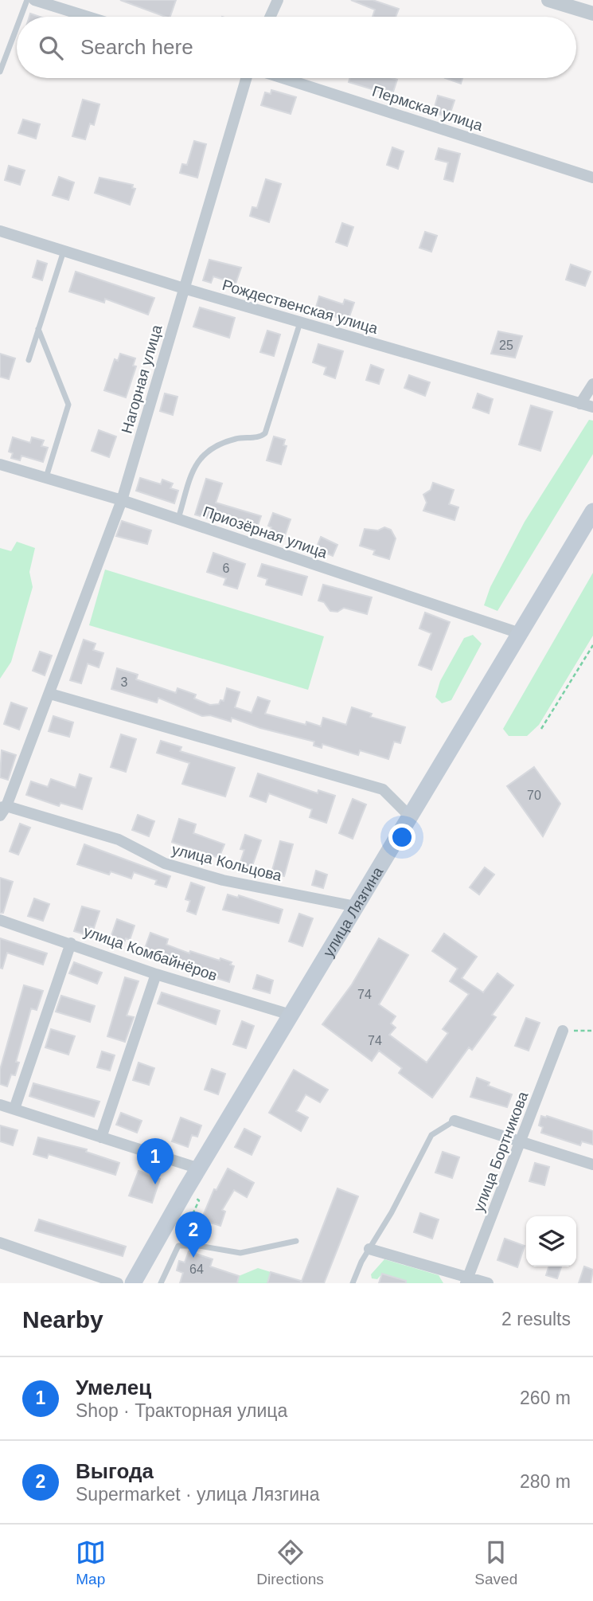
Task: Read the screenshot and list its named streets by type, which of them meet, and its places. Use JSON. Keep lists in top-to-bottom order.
{
  "streets": {
    "main road": ["улица Лязгина"],
    "street": [
      "Пермская улица",
      "Рождественская улица",
      "Нагорная улица",
      "Приозёрная улица",
      "улица Кольцова",
      "улица Комбайнёров",
      "улица Бортникова"
    ]
  },
  "crossings": [
    ["Рождественская улица", "Нагорная улица"],
    ["Нагорная улица", "Приозёрная улица"],
    ["Нагорная улица", "улица Кольцова"],
    ["Приозёрная улица", "улица Лязгина"],
    ["улица Кольцова", "улица Лязгина"],
    ["улица Лязгина", "улица Комбайнёров"]
  ],
  "house_numbers": [
    "25",
    "6",
    "3",
    "70",
    "74",
    "74",
    "64"
  ],
  "page": {
    "search": "Search here",
    "pins": ["1", "2"],
    "heading": ["Nearby", "2 results"],
    "list": [
      {
        "mark": "1",
        "name": "Умелец",
        "note": "Shop · Тракторная улица",
        "value": "260 m"
      },
      {
        "mark": "2",
        "name": "Выгода",
        "note": "Supermarket · улица Лязгина",
        "value": "280 m"
      }
    ],
    "nav": ["Map", "Directions", "Saved"]
  }
}
